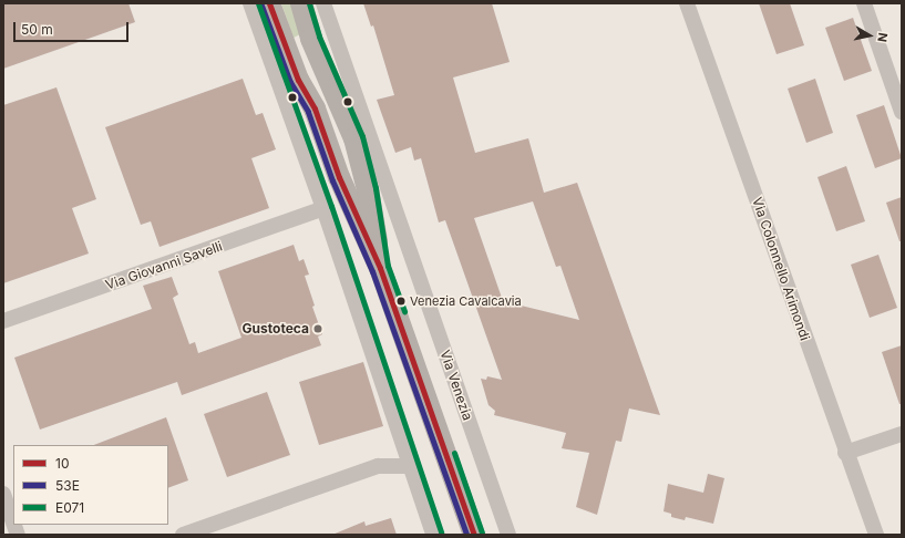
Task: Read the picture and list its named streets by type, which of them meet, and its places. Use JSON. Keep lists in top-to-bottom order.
{
  "streets": {
    "main road": ["Via Venezia"],
    "street": ["Via Giovanni Savelli", "Via Colonnello Arimondi"]
  },
  "places": ["Venezia Cavalcavia", "Gustoteca"],
  "lines": ["transit line 10", "transit line E071", "transit line 53E"],
  "legend": ["10", "53E", "E071"],
  "scale_bar": "50 m",
  "north": "right"
}
